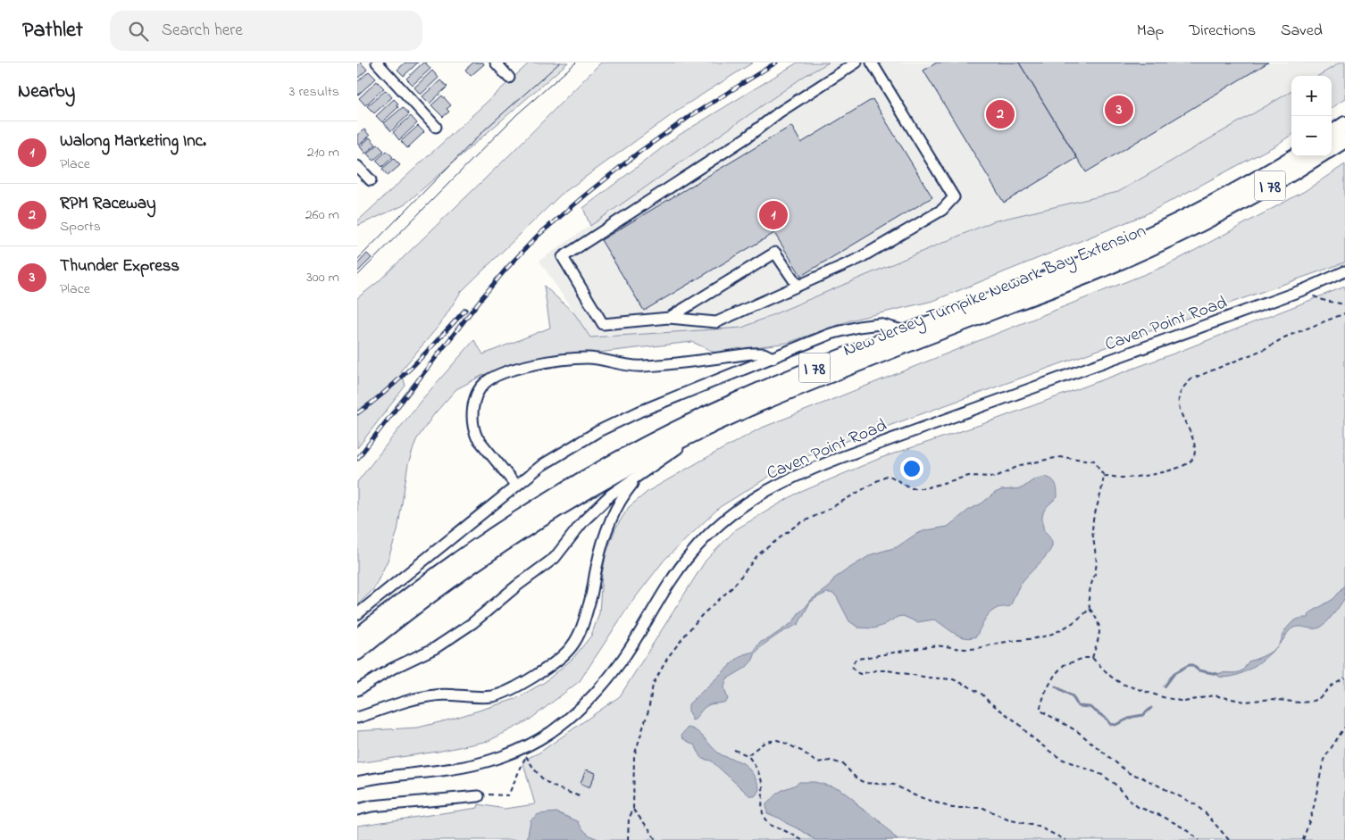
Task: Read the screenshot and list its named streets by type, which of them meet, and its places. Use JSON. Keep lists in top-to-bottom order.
{
  "streets": {
    "highway": ["I 78", "New Jersey Turnpike Newark Bay Extension"],
    "street": ["Caven Point Road"]
  },
  "page": {
    "header": "Pathlet",
    "search": "Search here",
    "nav": ["Map", "Directions", "Saved"],
    "heading": ["Nearby", "3 results"],
    "map_buttons": ["+", "−"],
    "pins": ["3", "2", "1"],
    "list": [
      {
        "mark": "1",
        "name": "Walong Marketing Inc.",
        "note": "Place",
        "value": "210 m"
      },
      {
        "mark": "2",
        "name": "RPM Raceway",
        "note": "Sports",
        "value": "260 m"
      },
      {
        "mark": "3",
        "name": "Thunder Express",
        "note": "Place",
        "value": "300 m"
      }
    ]
  }
}
